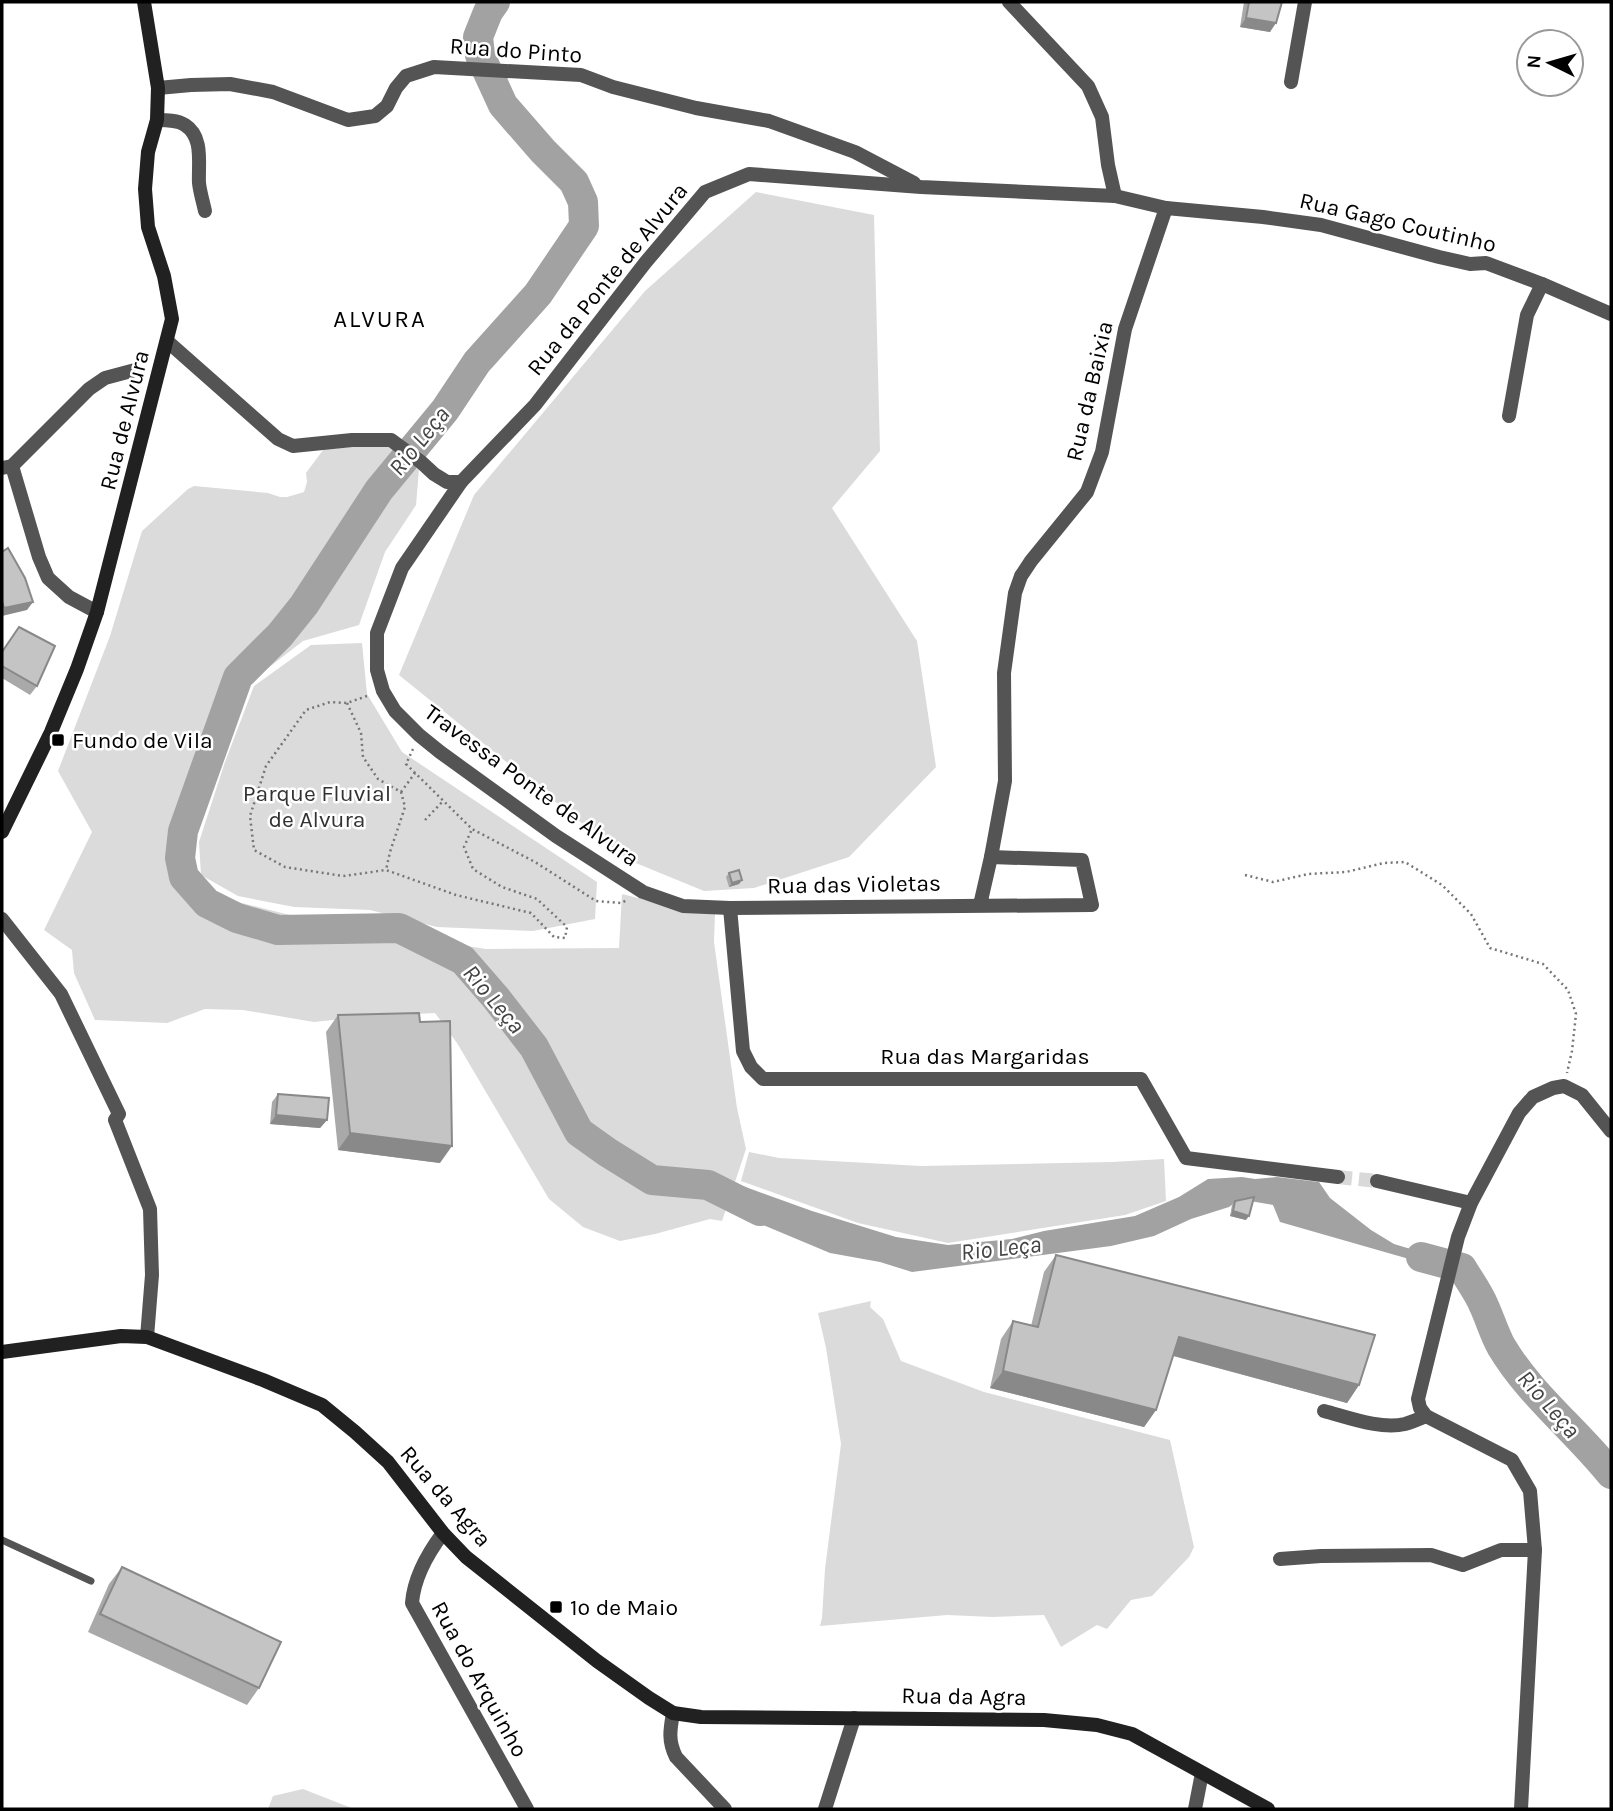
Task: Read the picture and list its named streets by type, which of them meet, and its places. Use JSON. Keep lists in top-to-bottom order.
{
  "streets": {
    "main road": ["Rua de Alvura", "Rua da Agra"],
    "street": [
      "Rua do Pinto",
      "Rua Gago Coutinho",
      "Rua da Ponte de Alvura",
      "Rua da Baixia",
      "Travessa Ponte de Alvura",
      "Rua das Violetas",
      "Rua das Margaridas",
      "Rua do Arquinho"
    ]
  },
  "crossings": [
    ["Rua do Pinto", "Rua da Ponte de Alvura"],
    ["Rua do Pinto", "Rua de Alvura"],
    ["Rua Gago Coutinho", "Rua da Ponte de Alvura"],
    ["Rua Gago Coutinho", "Rua da Baixia"],
    ["Rua da Ponte de Alvura", "Rua da Baixia"],
    ["Rua da Ponte de Alvura", "Travessa Ponte de Alvura"],
    ["Rua da Baixia", "Rua das Violetas"],
    ["Travessa Ponte de Alvura", "Rua das Violetas"],
    ["Travessa Ponte de Alvura", "Rua das Margaridas"],
    ["Rua das Violetas", "Rua das Margaridas"],
    ["Rua da Agra", "Rua do Arquinho"]
  ],
  "districts": ["ALVURA"],
  "water": ["Rio Leça"],
  "parks": ["Parque Fluvial de Alvura"],
  "places": {
    "transit": ["Fundo de Vila", "1º de Maio"]
  },
  "north": "left"
}
